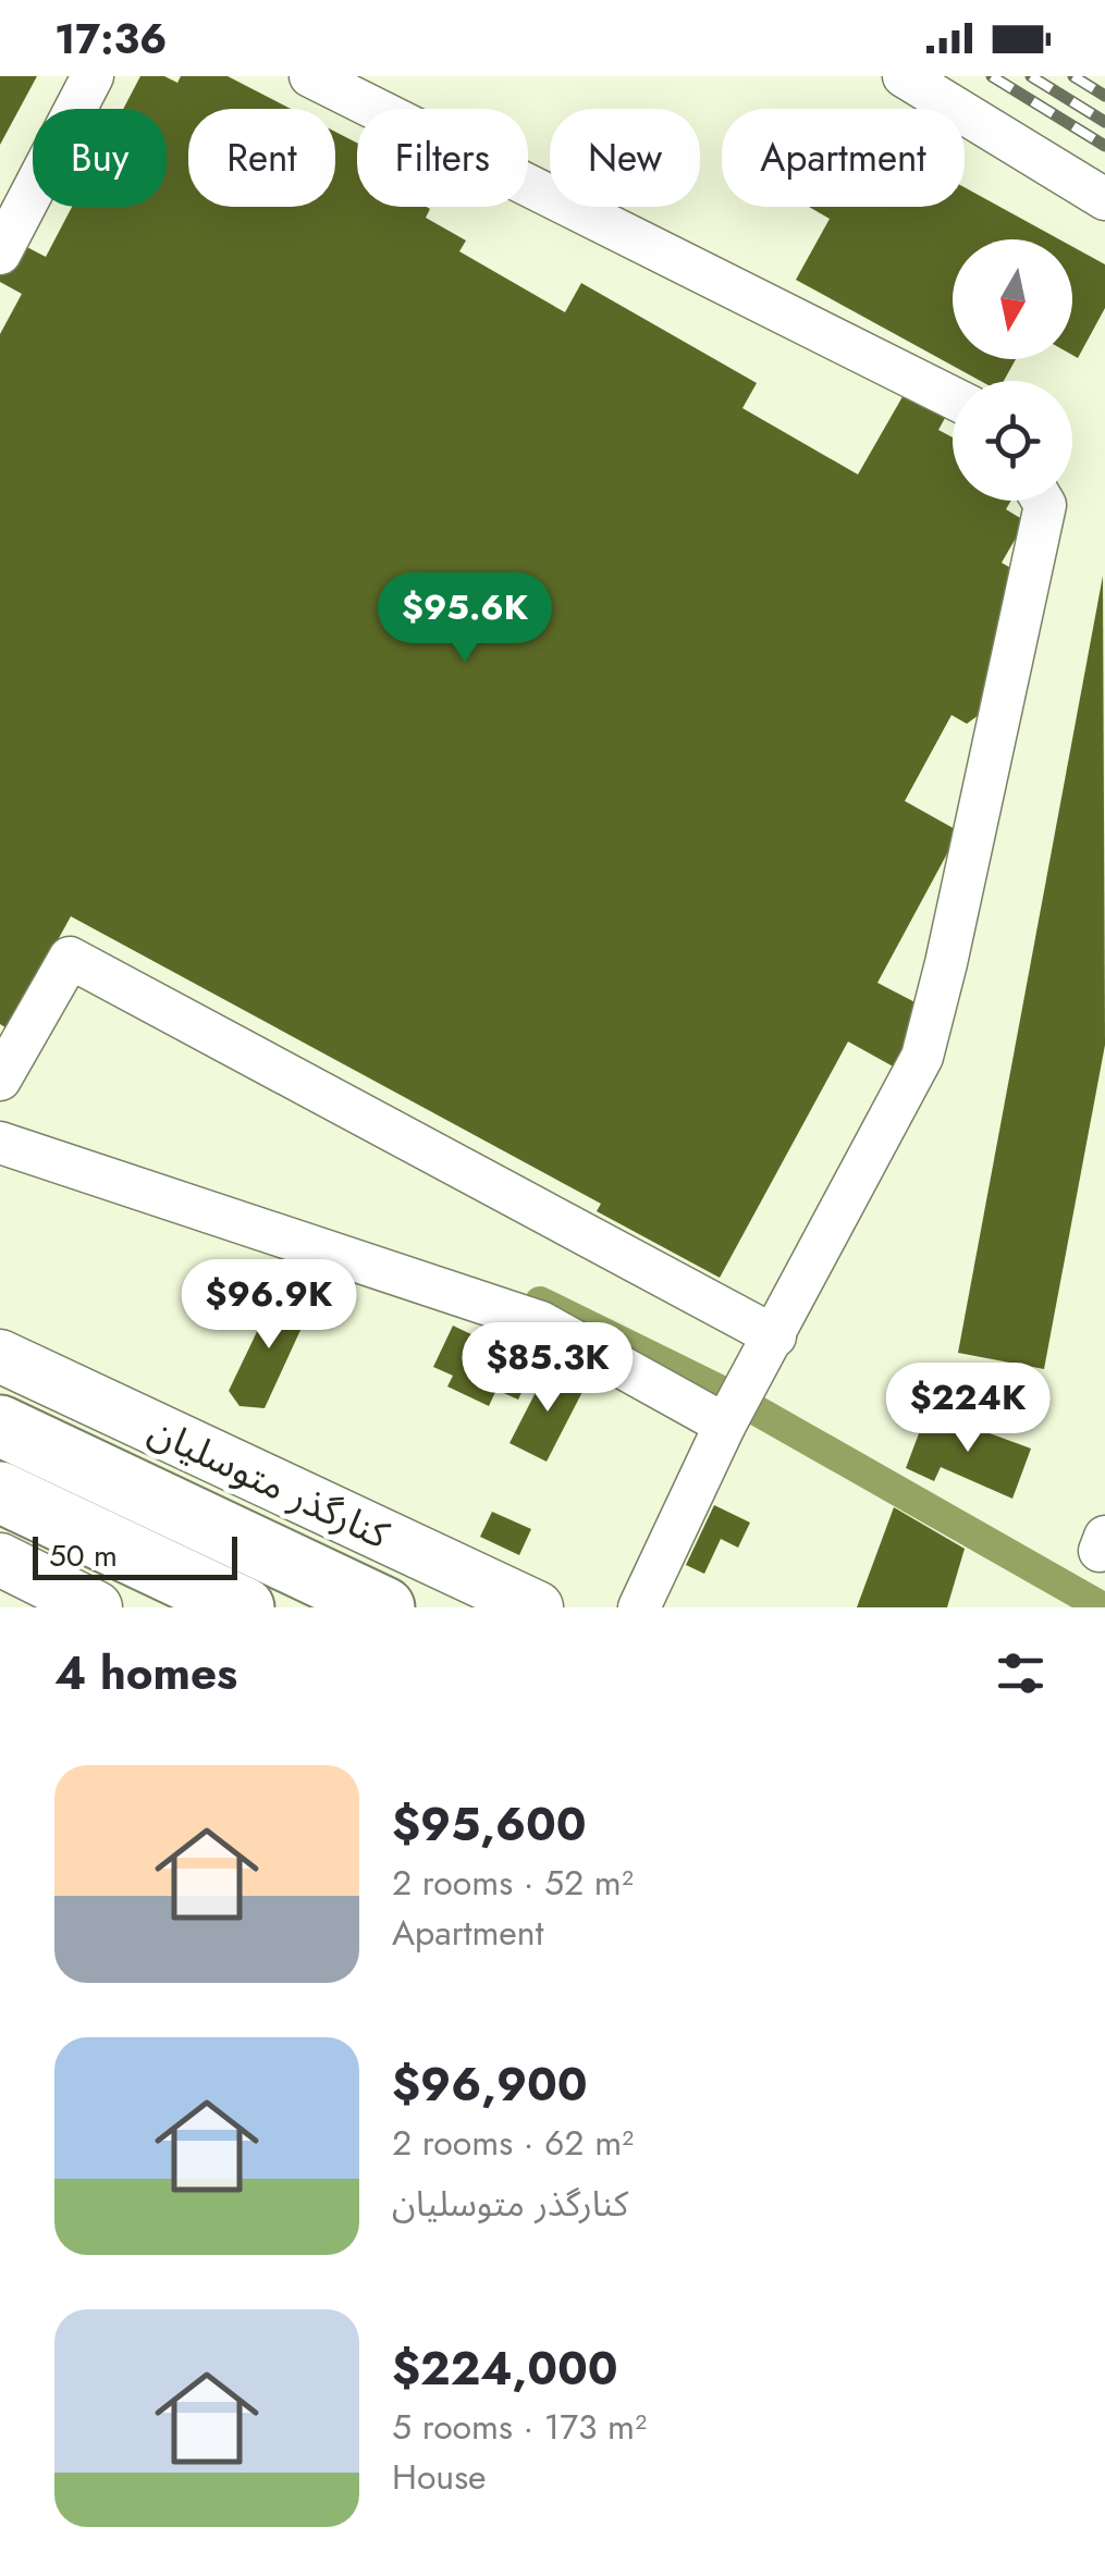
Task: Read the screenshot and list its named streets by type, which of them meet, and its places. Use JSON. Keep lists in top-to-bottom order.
{
  "streets": {
    "main road": ["کنارگذر متوسلیان"]
  },
  "scale_bar": "50 m",
  "north": "bottom",
  "page": {
    "status": "17:36",
    "chip": [
      "Buy",
      "Rent",
      "Filters",
      "New",
      "Apartment"
    ],
    "price": [
      "$95.6K",
      "$96.9K",
      "$85.3K",
      "$224K"
    ],
    "scale": "50 m",
    "heading": "4 homes",
    "list": [
      {
        "name": "$95,600",
        "note": "2 rooms · 52 m² · Apartment"
      },
      {
        "name": "$96,900",
        "note": "2 rooms · 62 m² · کنارگذر متوسلیان"
      },
      {
        "name": "$224,000",
        "note": "5 rooms · 173 m² · House"
      }
    ]
  }
}
